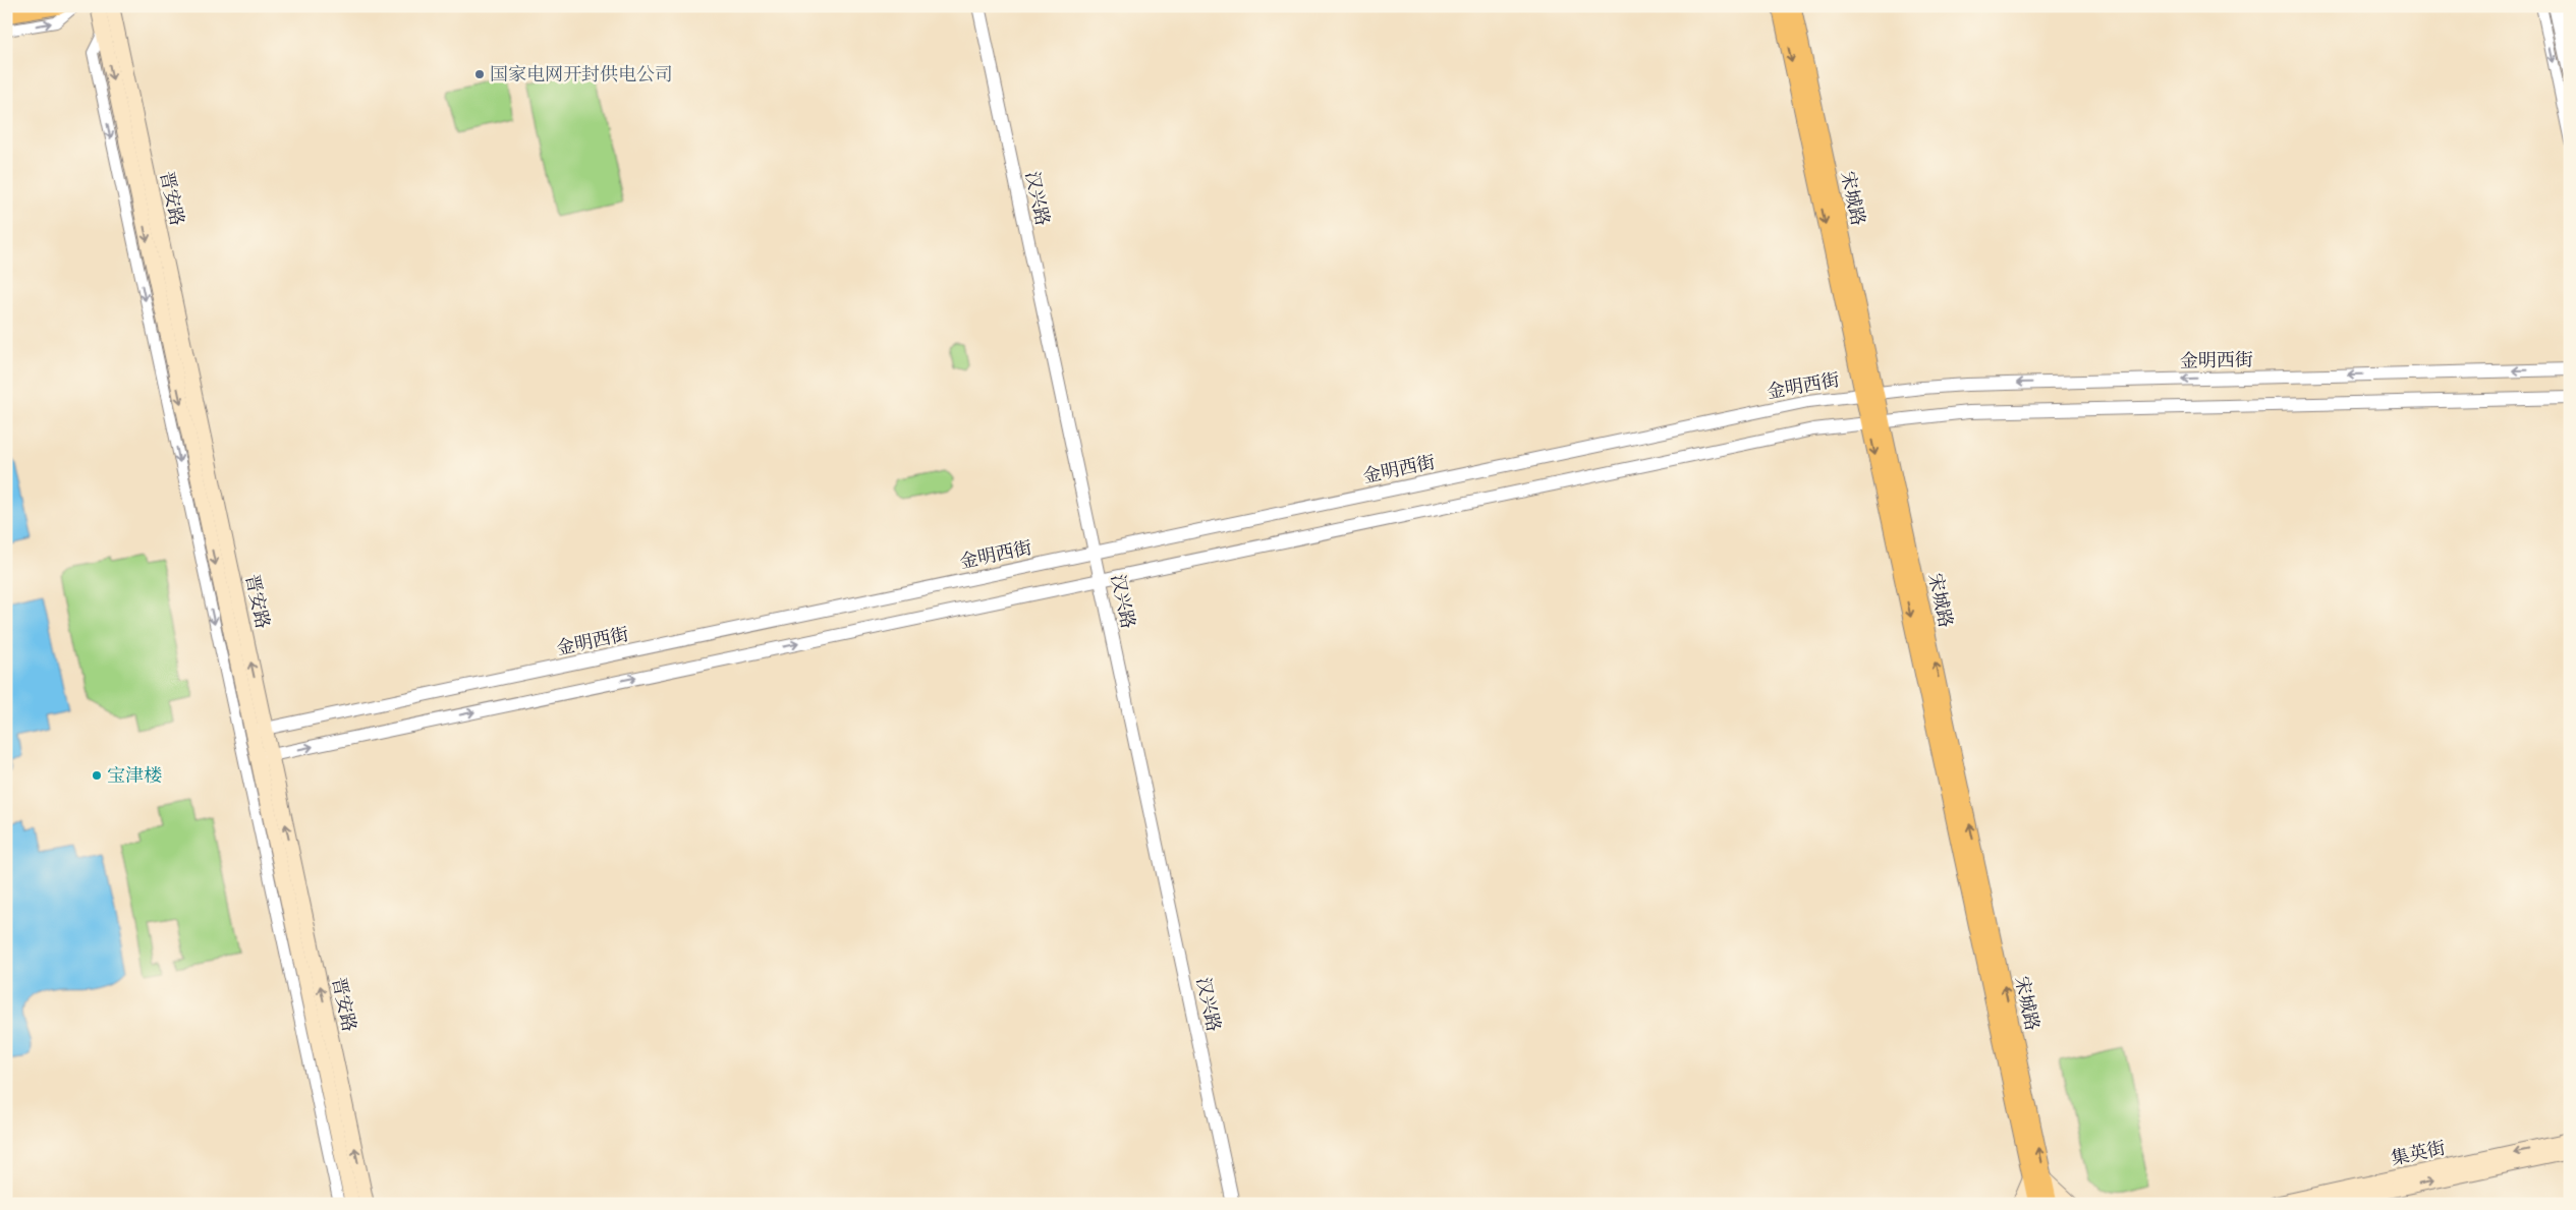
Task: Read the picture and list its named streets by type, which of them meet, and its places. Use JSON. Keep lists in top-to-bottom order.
{
  "streets": {
    "main road": ["晋安路", "宋城路", "集英街"],
    "street": ["汉兴路", "金明西街"]
  },
  "crossings": [
    ["晋安路", "金明西街"],
    ["汉兴路", "金明西街"],
    ["宋城路", "金明西街"]
  ],
  "places": ["国家电网开封供电公司", "宝津楼"]
}
